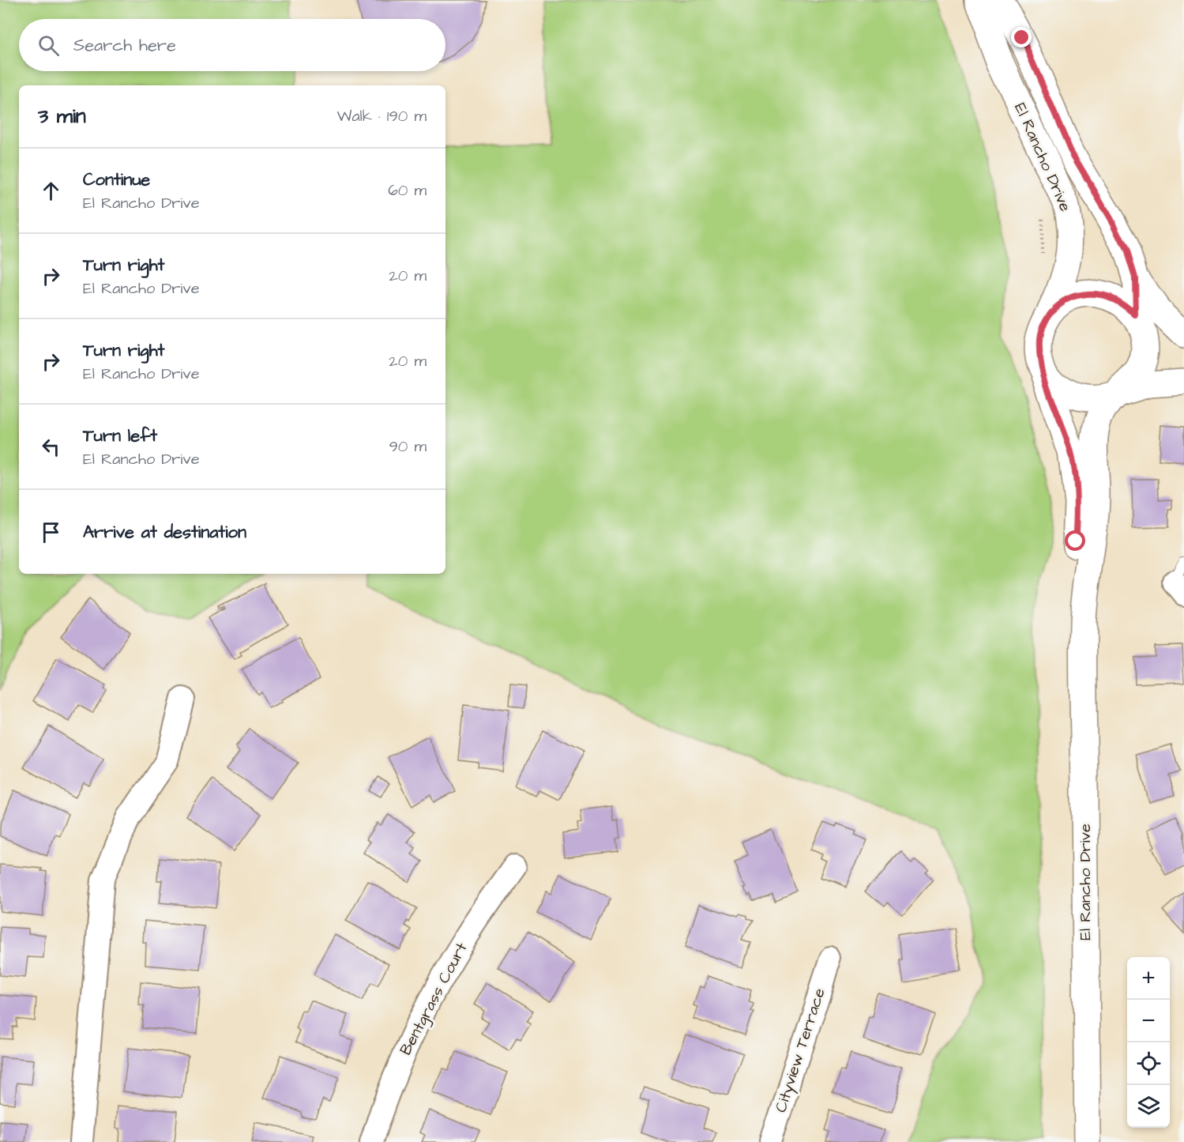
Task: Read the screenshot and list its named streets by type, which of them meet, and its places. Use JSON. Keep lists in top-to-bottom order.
{
  "streets": {
    "main road": ["El Rancho Drive"],
    "street": ["Bentgrass Court", "Cityview Terrace"]
  },
  "page": {
    "search": "Search here",
    "heading": ["3 min", "Walk · 190 m"],
    "list": [
      ["Continue", "El Rancho Drive", "60 m"],
      ["Turn right", "El Rancho Drive", "20 m"],
      ["Turn right", "El Rancho Drive", "20 m"],
      ["Turn left", "El Rancho Drive", "90 m"],
      "Arrive at destination"
    ],
    "map_buttons": ["+", "−"]
  }
}
